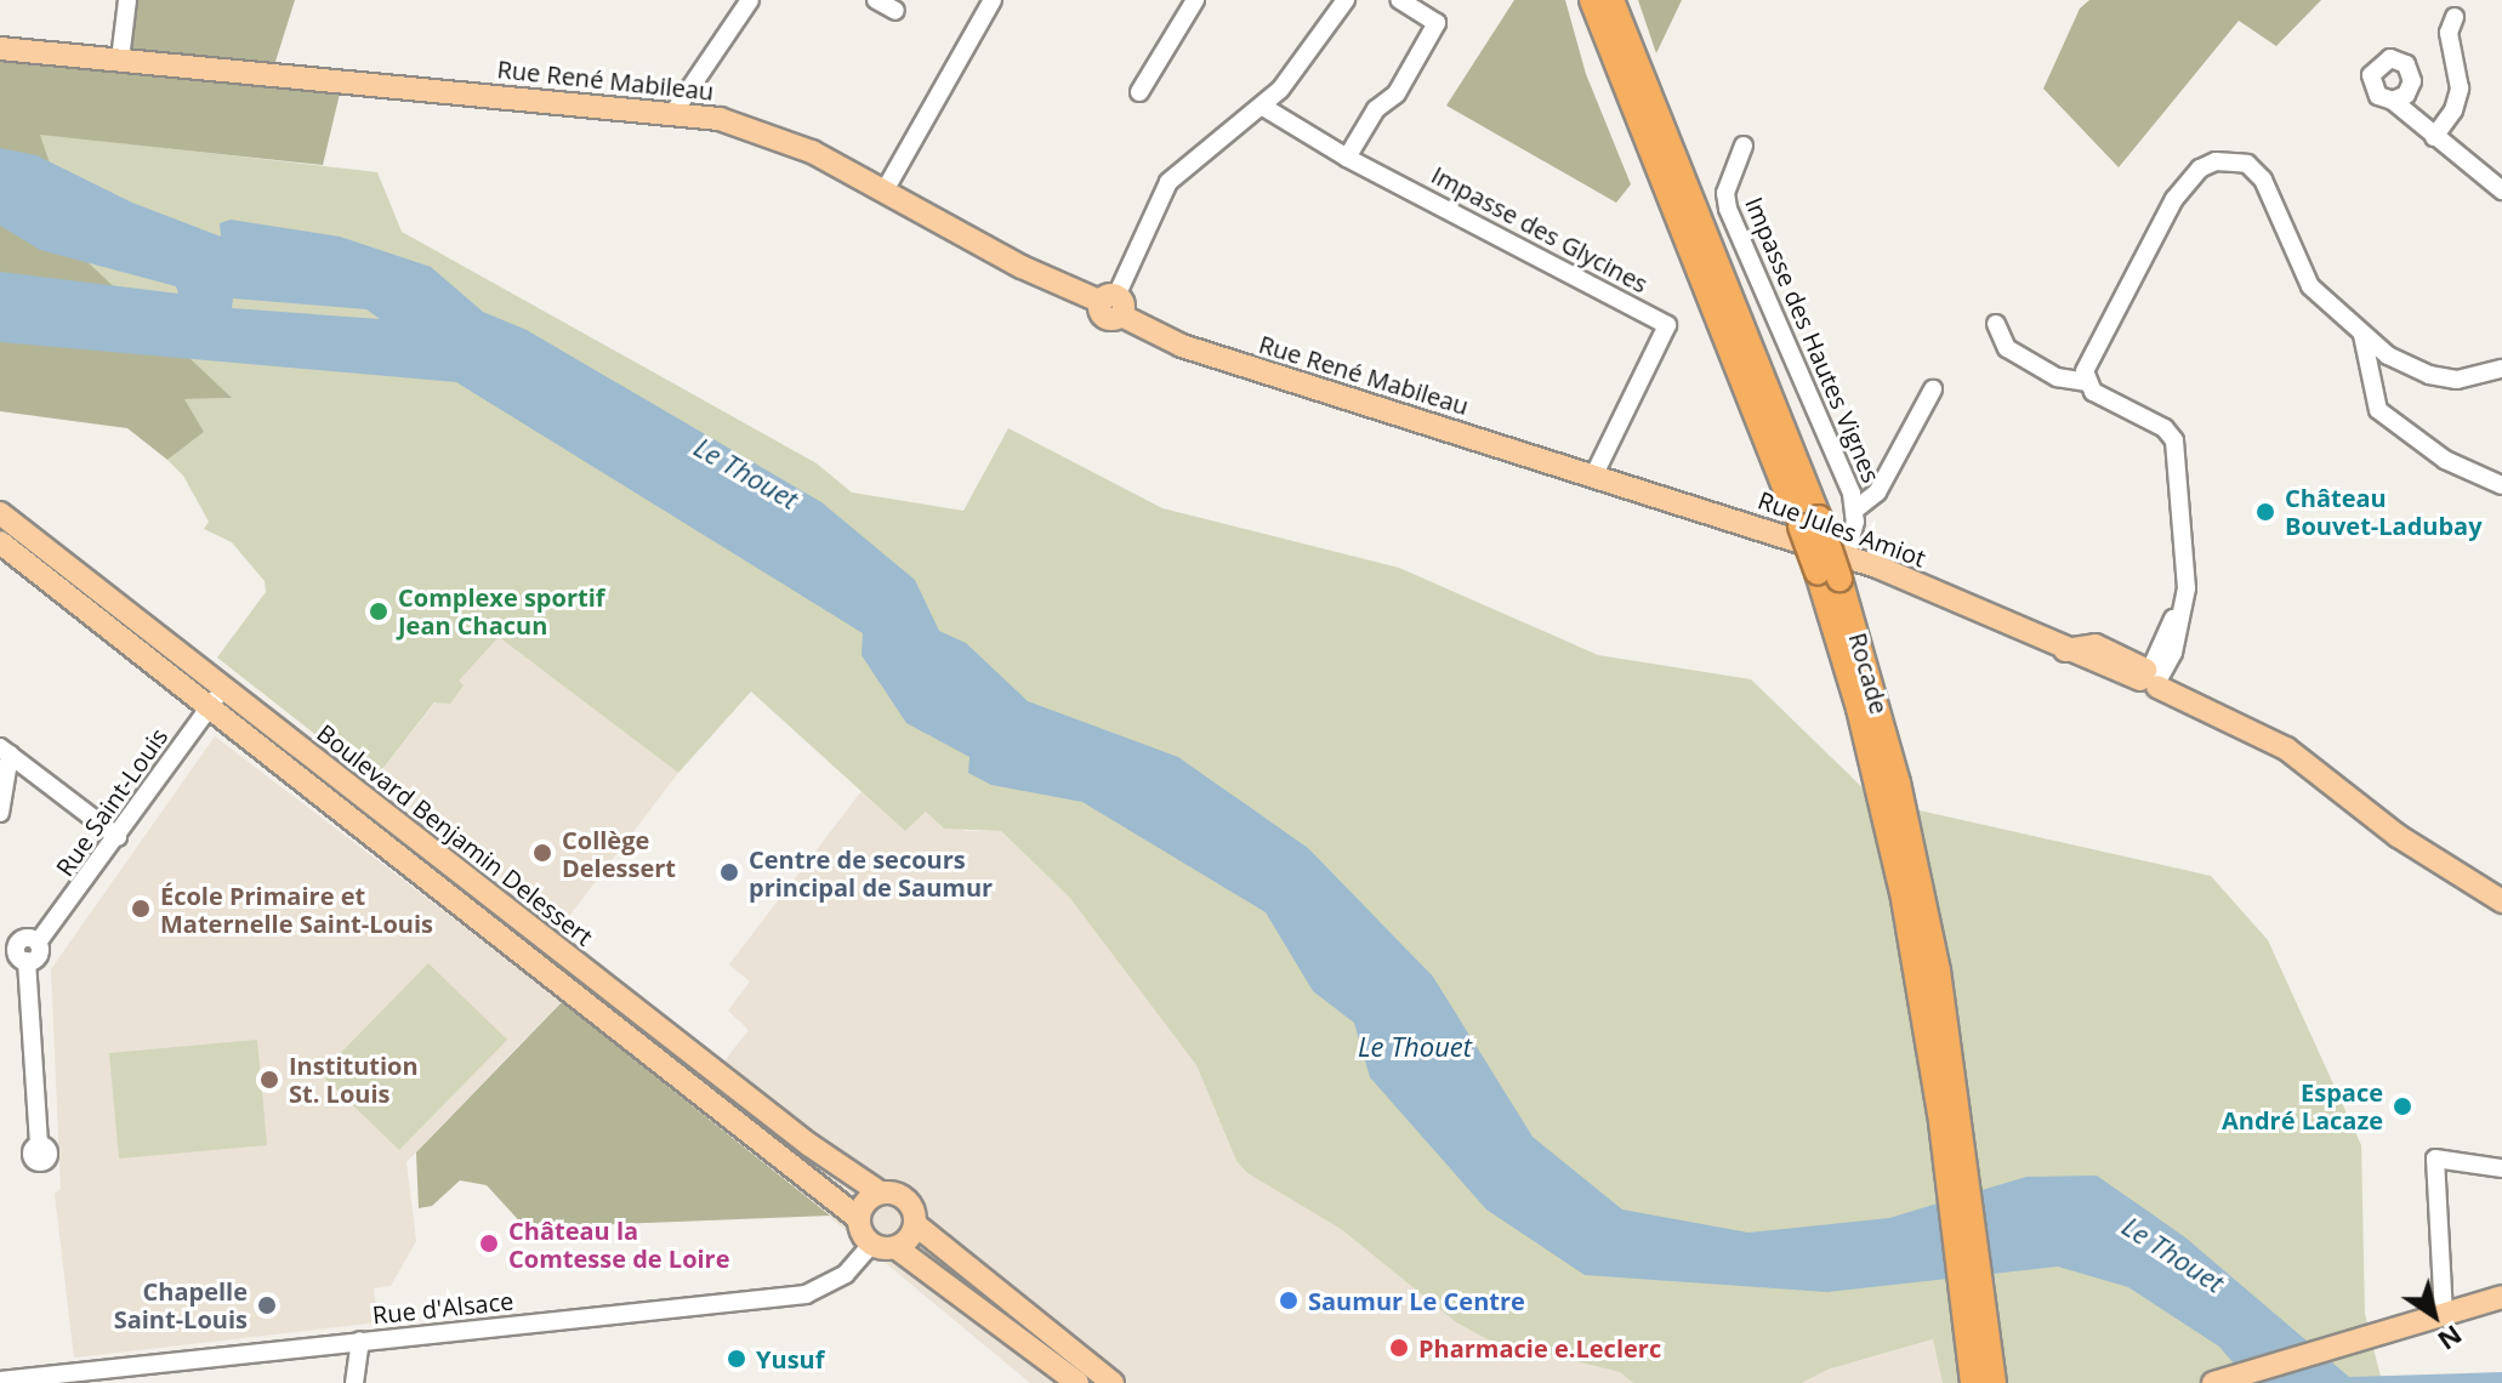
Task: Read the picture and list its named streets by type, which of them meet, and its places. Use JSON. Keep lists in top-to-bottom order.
{
  "streets": {
    "highway": ["Rocade"],
    "main road": ["Rue René Mabileau", "Rue Jules Amiot", "Boulevard Benjamin Delessert"],
    "street": [
      "Impasse des Glycines",
      "Impasse des Hautes Vignes",
      "Rue Saint-Louis",
      "Rue d'Alsace"
    ]
  },
  "crossings": [
    ["Rue René Mabileau", "Impasse des Glycines"],
    ["Rue René Mabileau", "Rue Jules Amiot"],
    ["Impasse des Glycines", "Rue Jules Amiot"],
    ["Impasse des Hautes Vignes", "Rue Jules Amiot"],
    ["Impasse des Hautes Vignes", "Rocade"],
    ["Rue Jules Amiot", "Rocade"],
    ["Rue Saint-Louis", "Boulevard Benjamin Delessert"],
    ["Boulevard Benjamin Delessert", "Rue d'Alsace"]
  ],
  "water": ["Le Thouet"],
  "places": [
    "Château Bouvet-Ladubay",
    "Complexe sportif Jean Chacun",
    "Collège Delessert",
    "Centre de secours principal de Saumur",
    "École Primaire et Maternelle Saint-Louis",
    "Institution St. Louis",
    "Espace André Lacaze",
    "Château la Comtesse de Loire",
    "Saumur Le Centre",
    "Chapelle Saint-Louis",
    "Pharmacie e.Leclerc",
    "Yusuf"
  ],
  "north": "bottom right"
}
